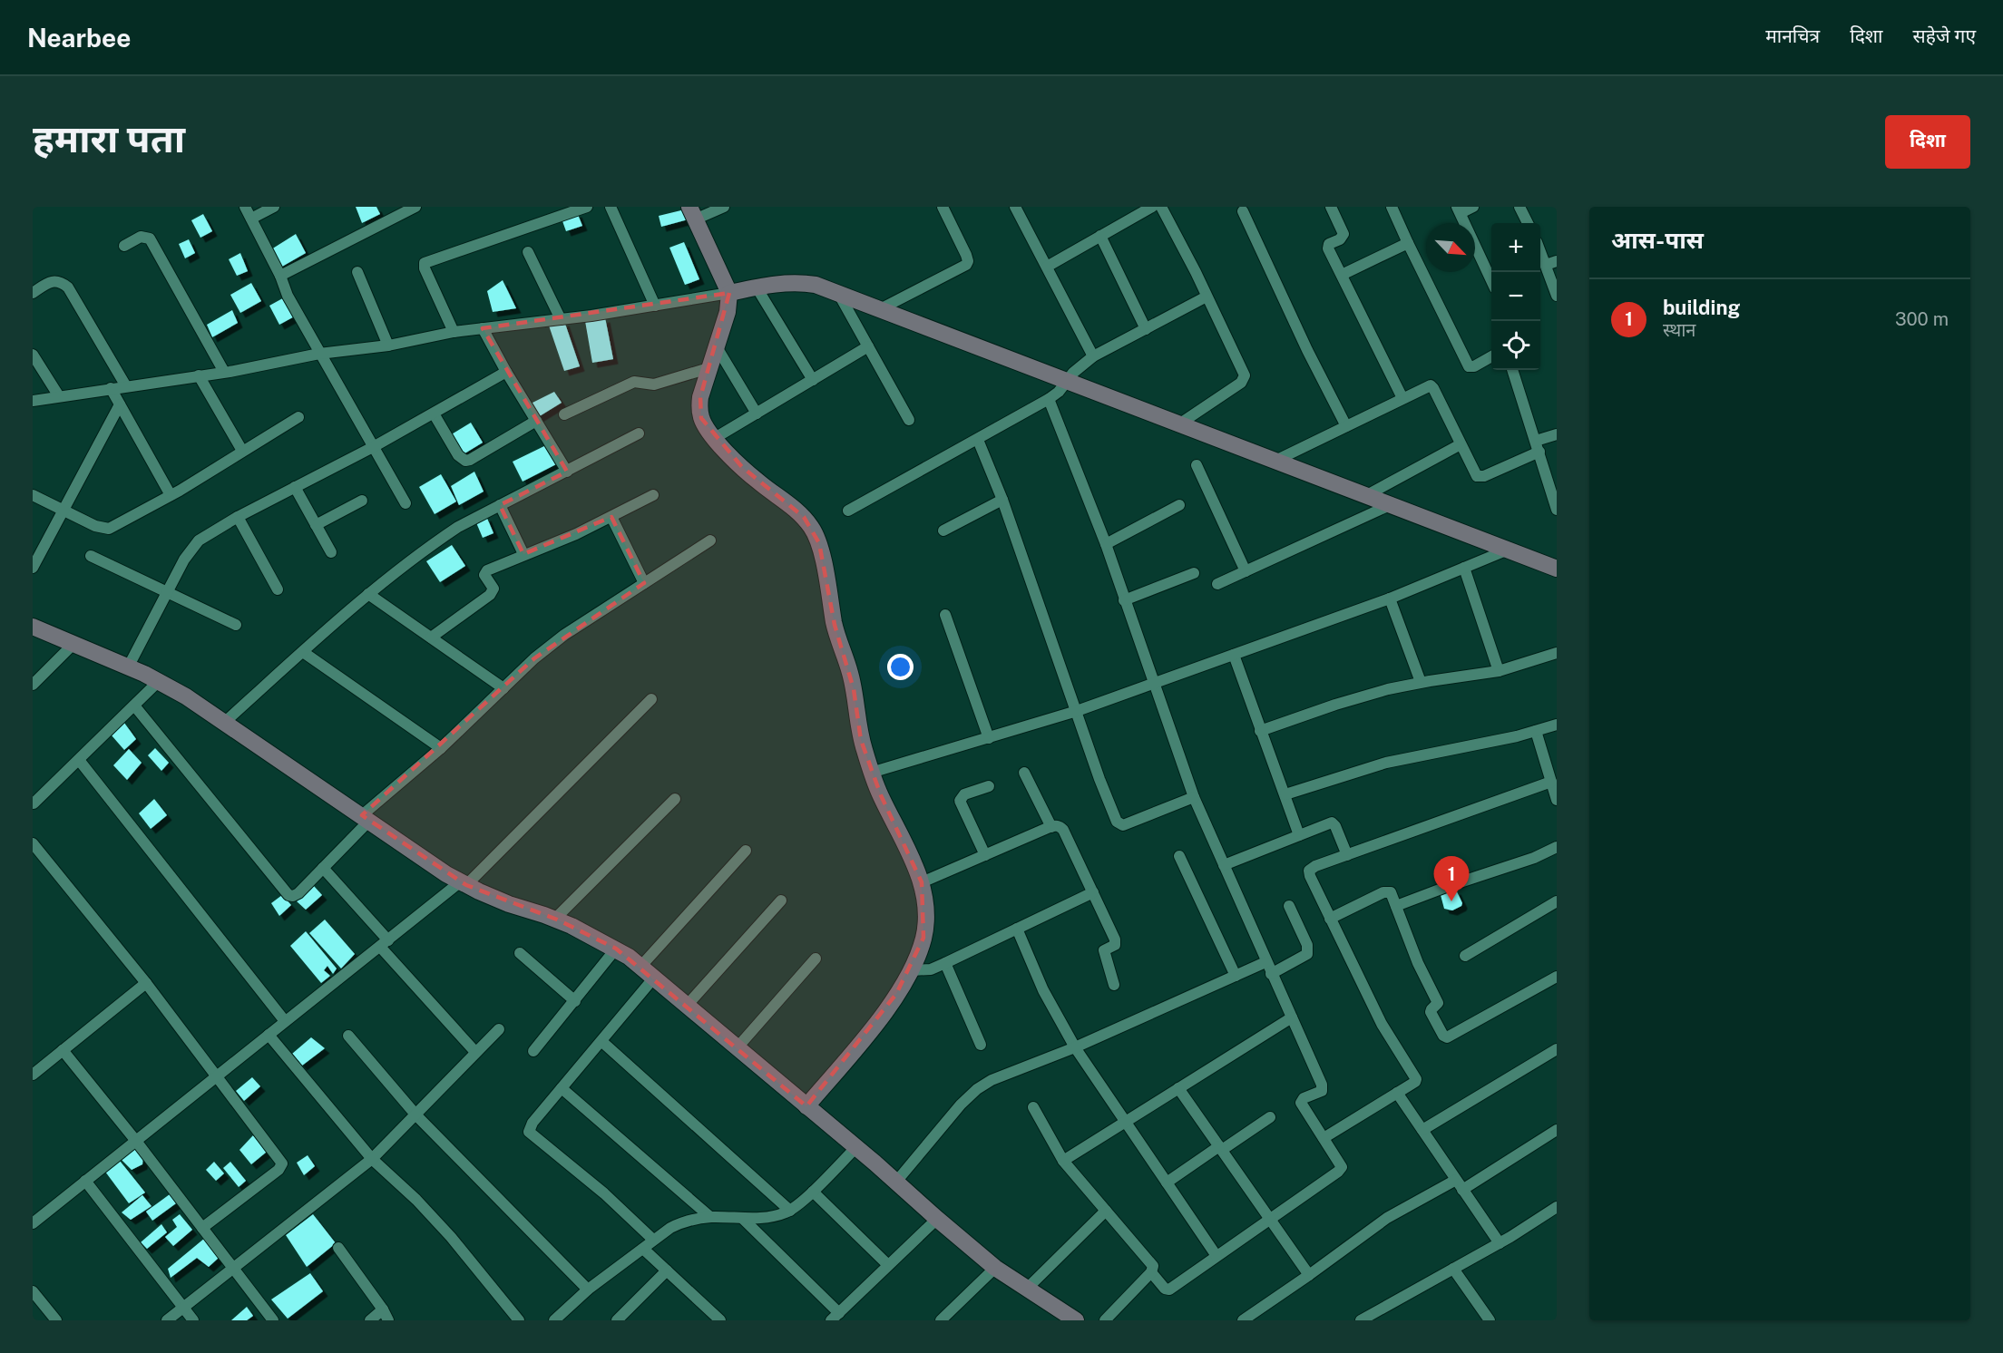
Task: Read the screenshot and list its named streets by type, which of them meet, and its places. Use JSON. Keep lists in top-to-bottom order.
{
  "north": "bottom right",
  "page": {
    "header": "Nearbee",
    "nav": ["मानचित्र", "दिशा", "सहेजे गए"],
    "buttons": "दिशा",
    "title": "हमारा पता",
    "heading": "आस-पास",
    "map_buttons": ["+", "−"],
    "list": [
      {
        "mark": "1",
        "name": "building",
        "note": "स्थान",
        "value": "300 m"
      }
    ],
    "pins": "1"
  }
}
